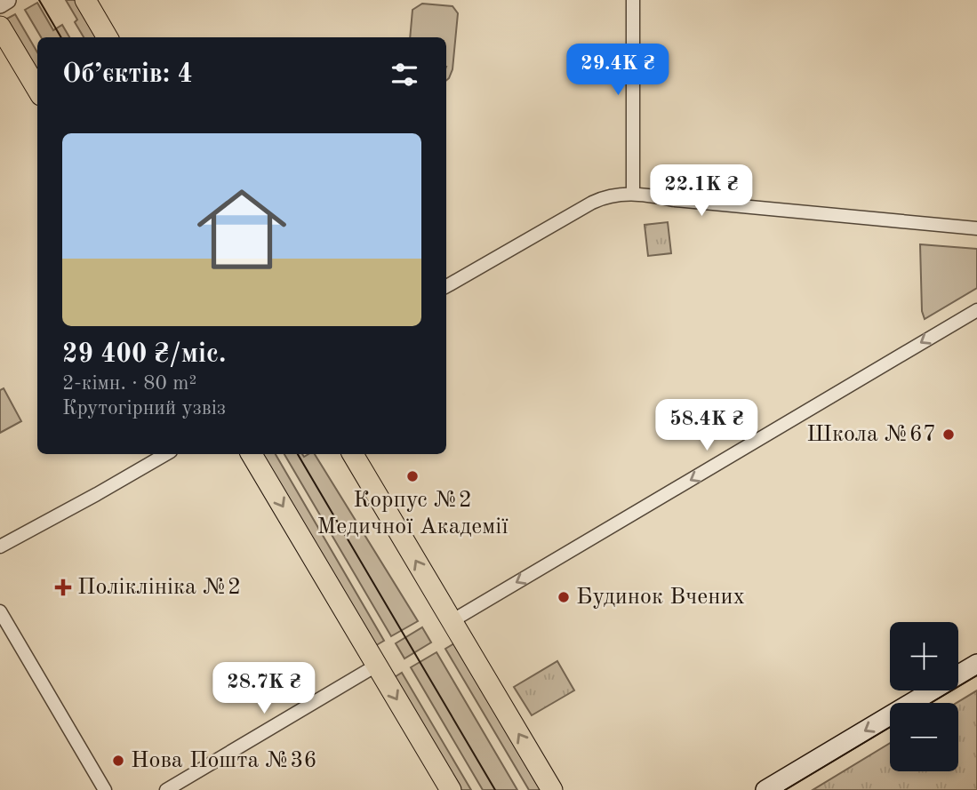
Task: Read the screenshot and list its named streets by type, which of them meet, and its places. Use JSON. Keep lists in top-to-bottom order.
{
  "places": {
    "other": [
      "Школа №67",
      "Корпус №2 Медичної Академії",
      "Будинок Вчених",
      "Нова Пошта №36"
    ],
    "health": ["Поліклініка №2"]
  },
  "page": {
    "heading": "Об’єктів: 4",
    "price": [
      "29.4K ₴",
      "22.1K ₴",
      "58.4K ₴",
      "28.7K ₴"
    ],
    "list": [
      {
        "name": "29 400 ₴/міс.",
        "note": "2-кімн. · 80 m² · Крутогірний узвіз"
      }
    ],
    "map_buttons": ["+", "−"]
  }
}
